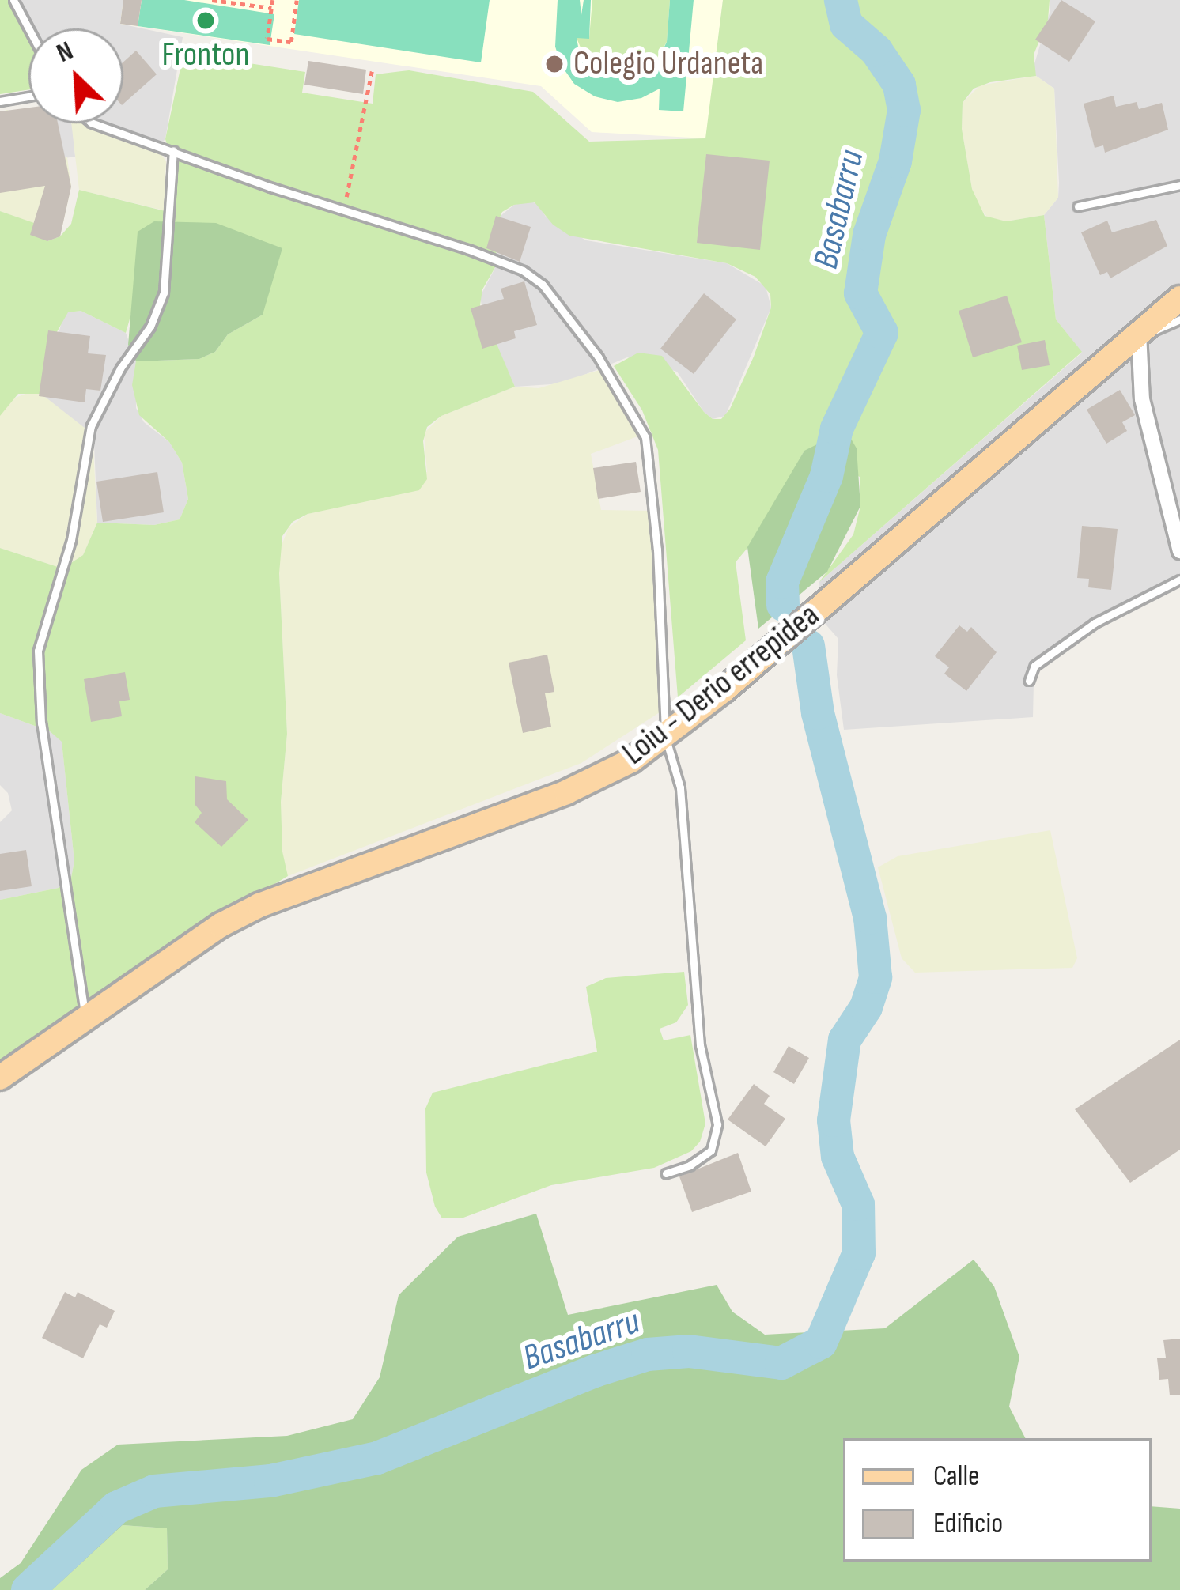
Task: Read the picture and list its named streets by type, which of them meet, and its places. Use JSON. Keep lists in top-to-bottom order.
{
  "streets": {
    "main road": ["Loiu - Derio errepidea"]
  },
  "water": ["Basabarru"],
  "places": ["Fronton", "Colegio Urdaneta"],
  "legend": ["Calle", "Edificio"],
  "north": "top left"
}
